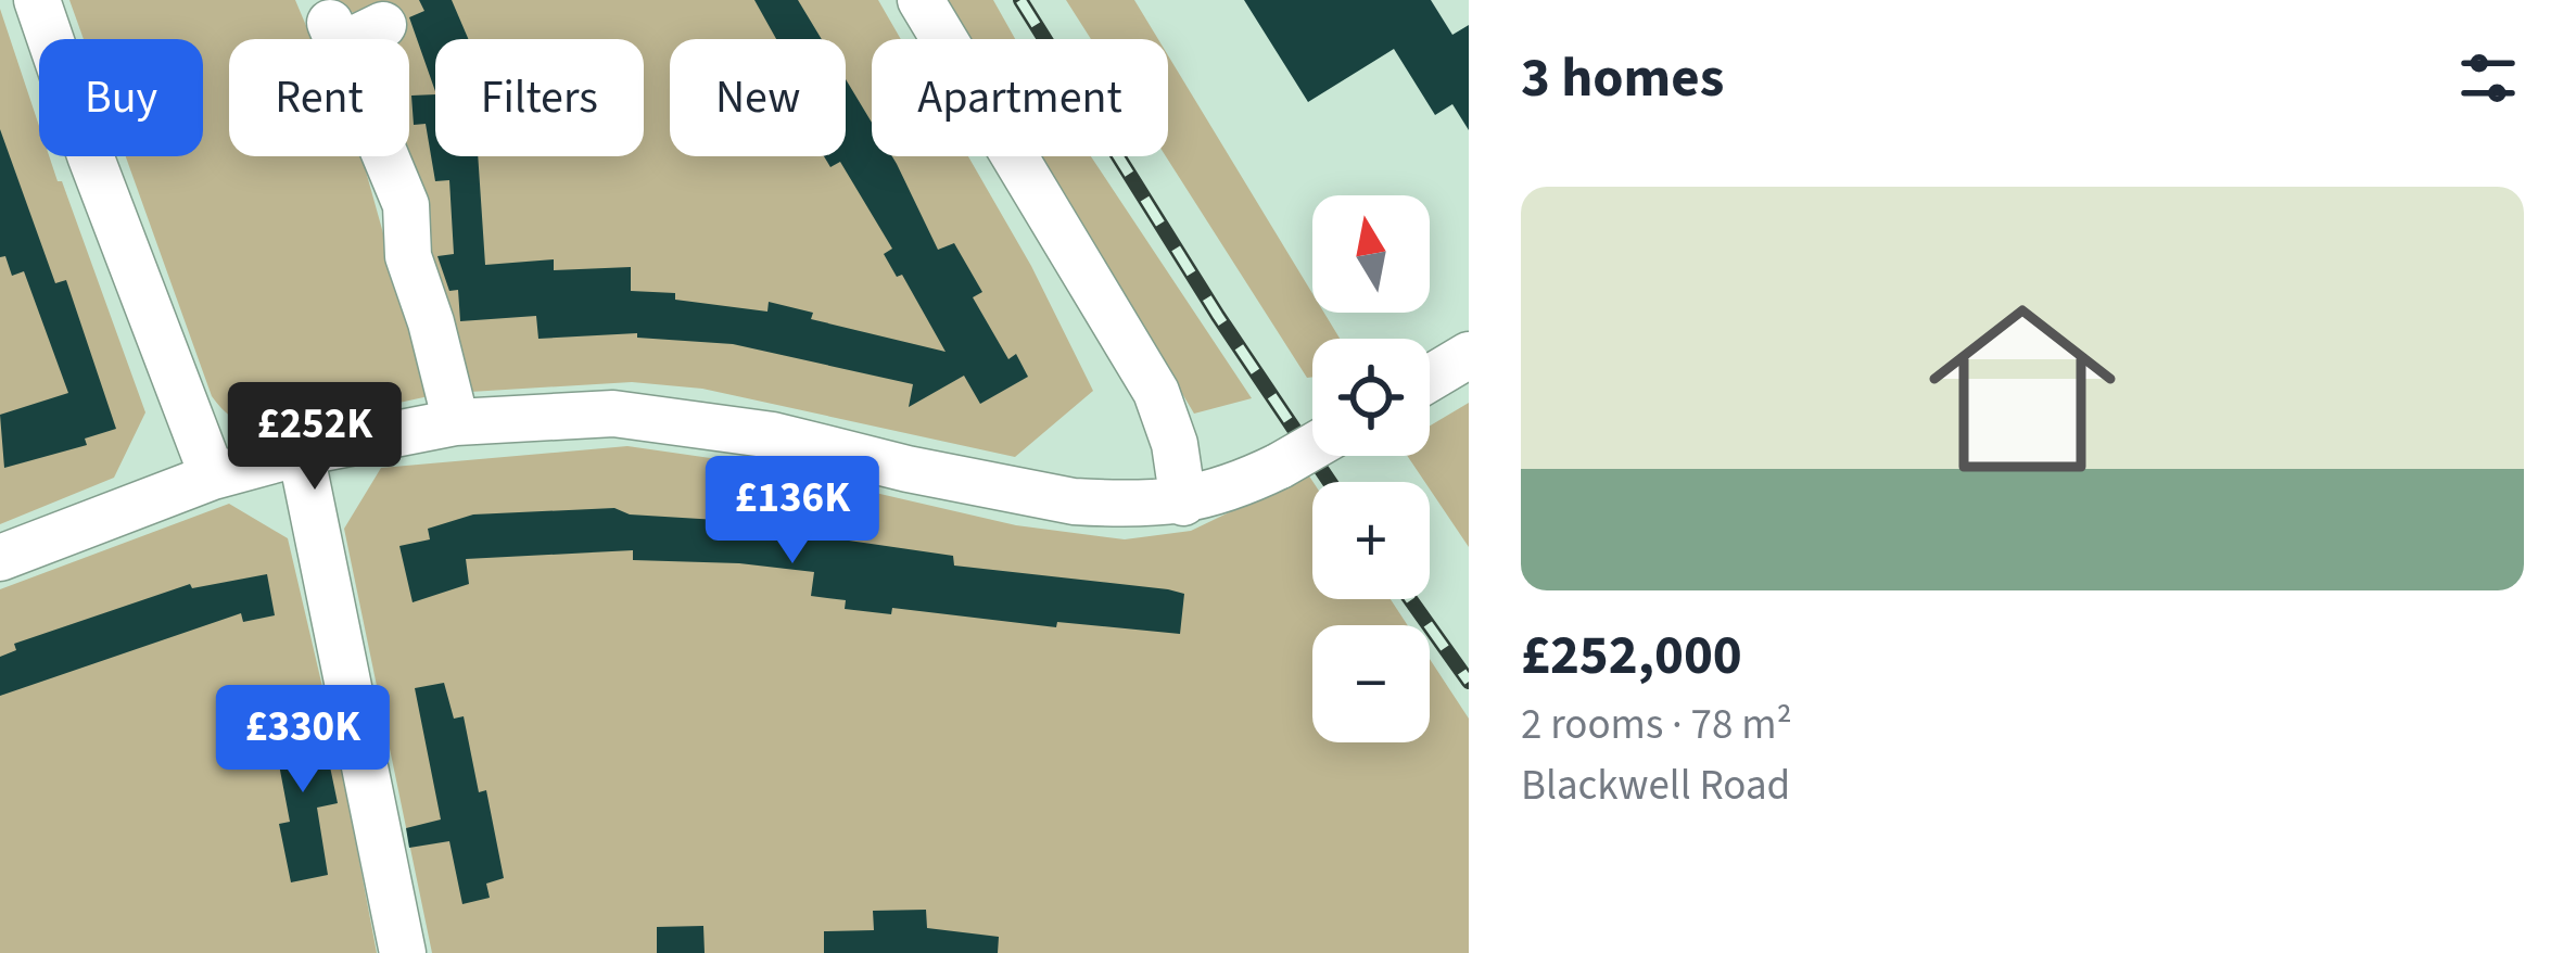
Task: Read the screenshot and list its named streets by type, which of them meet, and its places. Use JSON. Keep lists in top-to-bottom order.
{
  "north": "top",
  "page": {
    "heading": "3 homes",
    "chip": [
      "Buy",
      "Rent",
      "Filters",
      "New",
      "Apartment"
    ],
    "list": [
      {
        "name": "£252,000",
        "note": "2 rooms · 78 m² · Blackwell Road"
      }
    ],
    "map_buttons": ["+", "−"],
    "price": ["£252K", "£136K", "£330K"]
  }
}
